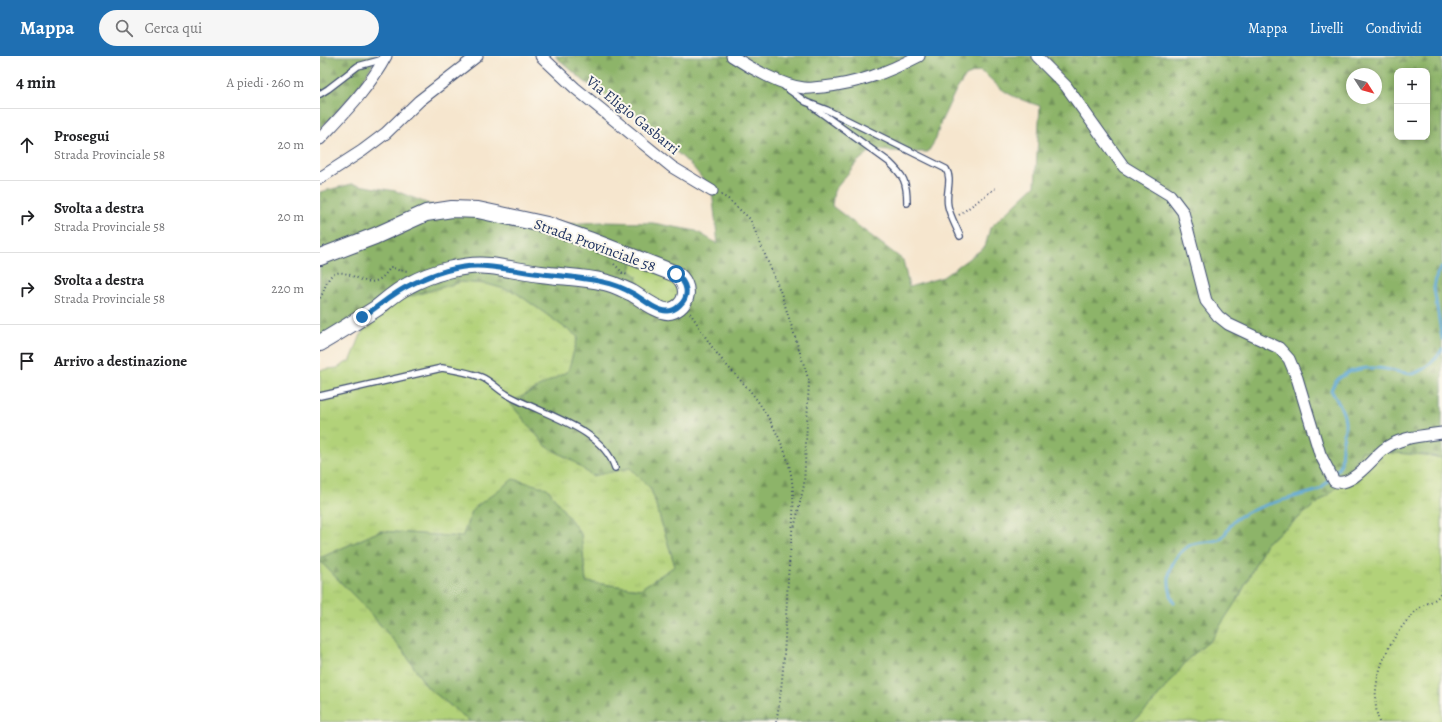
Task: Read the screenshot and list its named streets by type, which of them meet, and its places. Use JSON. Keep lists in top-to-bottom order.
{
  "streets": {
    "street": ["Via Eligio Gasbarri", "Strada Provinciale 58"]
  },
  "north": "bottom right",
  "page": {
    "header": "Mappa",
    "search": "Cerca qui",
    "nav": ["Mappa", "Livelli", "Condividi"],
    "heading": ["4 min", "A piedi · 260 m"],
    "map_buttons": ["+", "−"],
    "list": [
      ["Prosegui", "Strada Provinciale 58", "20 m"],
      ["Svolta a destra", "Strada Provinciale 58", "20 m"],
      ["Svolta a destra", "Strada Provinciale 58", "220 m"],
      "Arrivo a destinazione"
    ]
  }
}
